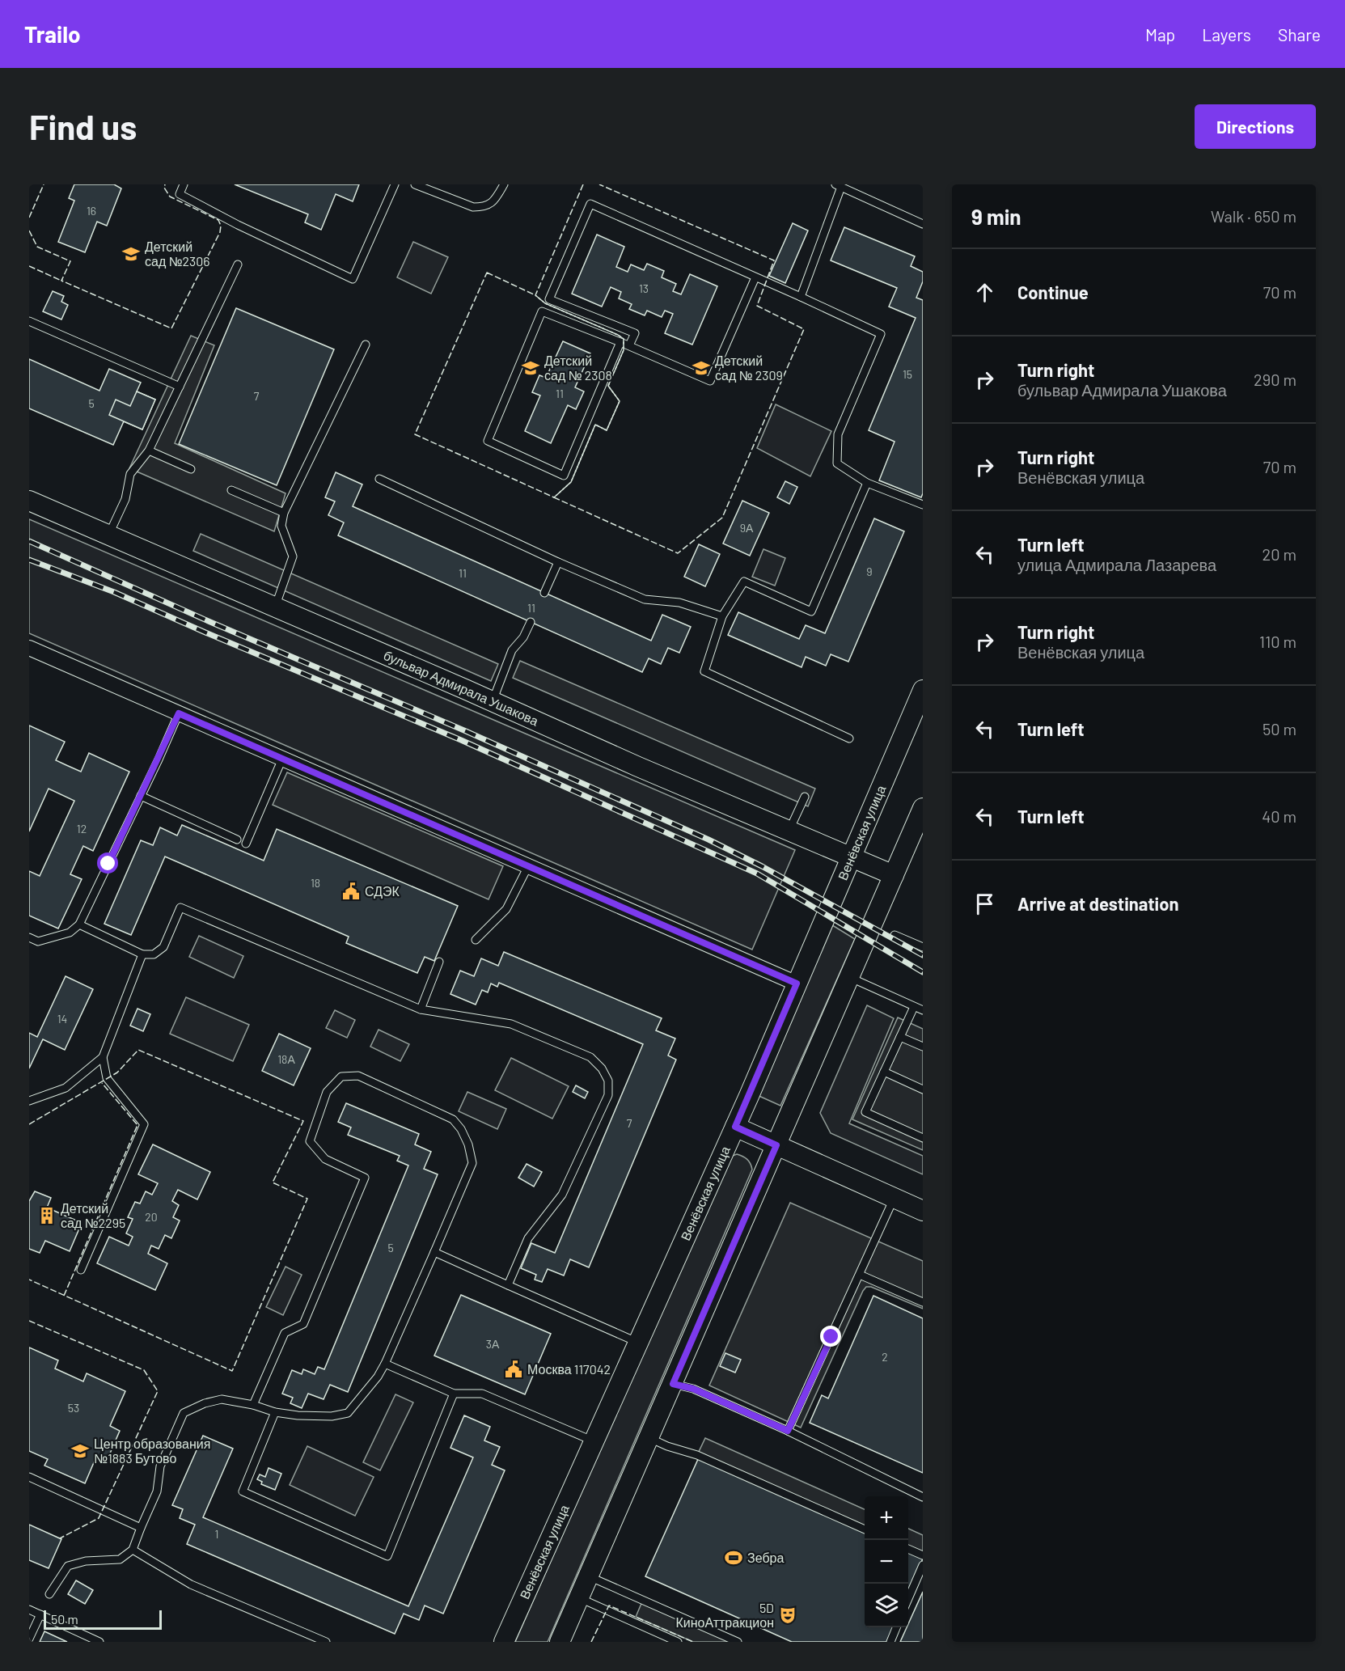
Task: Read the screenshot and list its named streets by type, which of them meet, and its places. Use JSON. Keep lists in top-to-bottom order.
{
  "streets": {
    "main road": ["бульвар Адмирала Ушакова", "Венёвская улица"]
  },
  "crossings": [
    ["бульвар Адмирала Ушакова", "Венёвская улица"]
  ],
  "places": {
    "school or university": [
      "Детский сад №2306",
      "Детский сад № 2308",
      "Детский сад № 2309",
      "Центр образования №1883 Бутово"
    ],
    "public building": ["СДЭК", "Москва 117042"],
    "building": ["Детский сад №2295"],
    "sports": ["Зебра"],
    "theatre": ["5D КиноАттракцион"]
  },
  "house_numbers": [
    "16",
    "13",
    "15",
    "11",
    "7",
    "5",
    "9А",
    "9",
    "11",
    "11",
    "12",
    "18",
    "14",
    "18А",
    "7",
    "20",
    "5",
    "3А",
    "2",
    "53",
    "1"
  ],
  "scale_bar": "50 m",
  "page": {
    "header": "Trailo",
    "nav": ["Map", "Layers", "Share"],
    "buttons": "Directions",
    "title": "Find us",
    "heading": ["9 min", "Walk · 650 m"],
    "list": [
      ["Continue", "70 m"],
      ["Turn right", "бульвар Адмирала Ушакова", "290 m"],
      ["Turn right", "Венёвская улица", "70 m"],
      ["Turn left", "улица Адмирала Лазарева", "20 m"],
      ["Turn right", "Венёвская улица", "110 m"],
      ["Turn left", "50 m"],
      ["Turn left", "40 m"],
      "Arrive at destination"
    ],
    "map_buttons": ["+", "−"],
    "scale": "50 m"
  }
}
